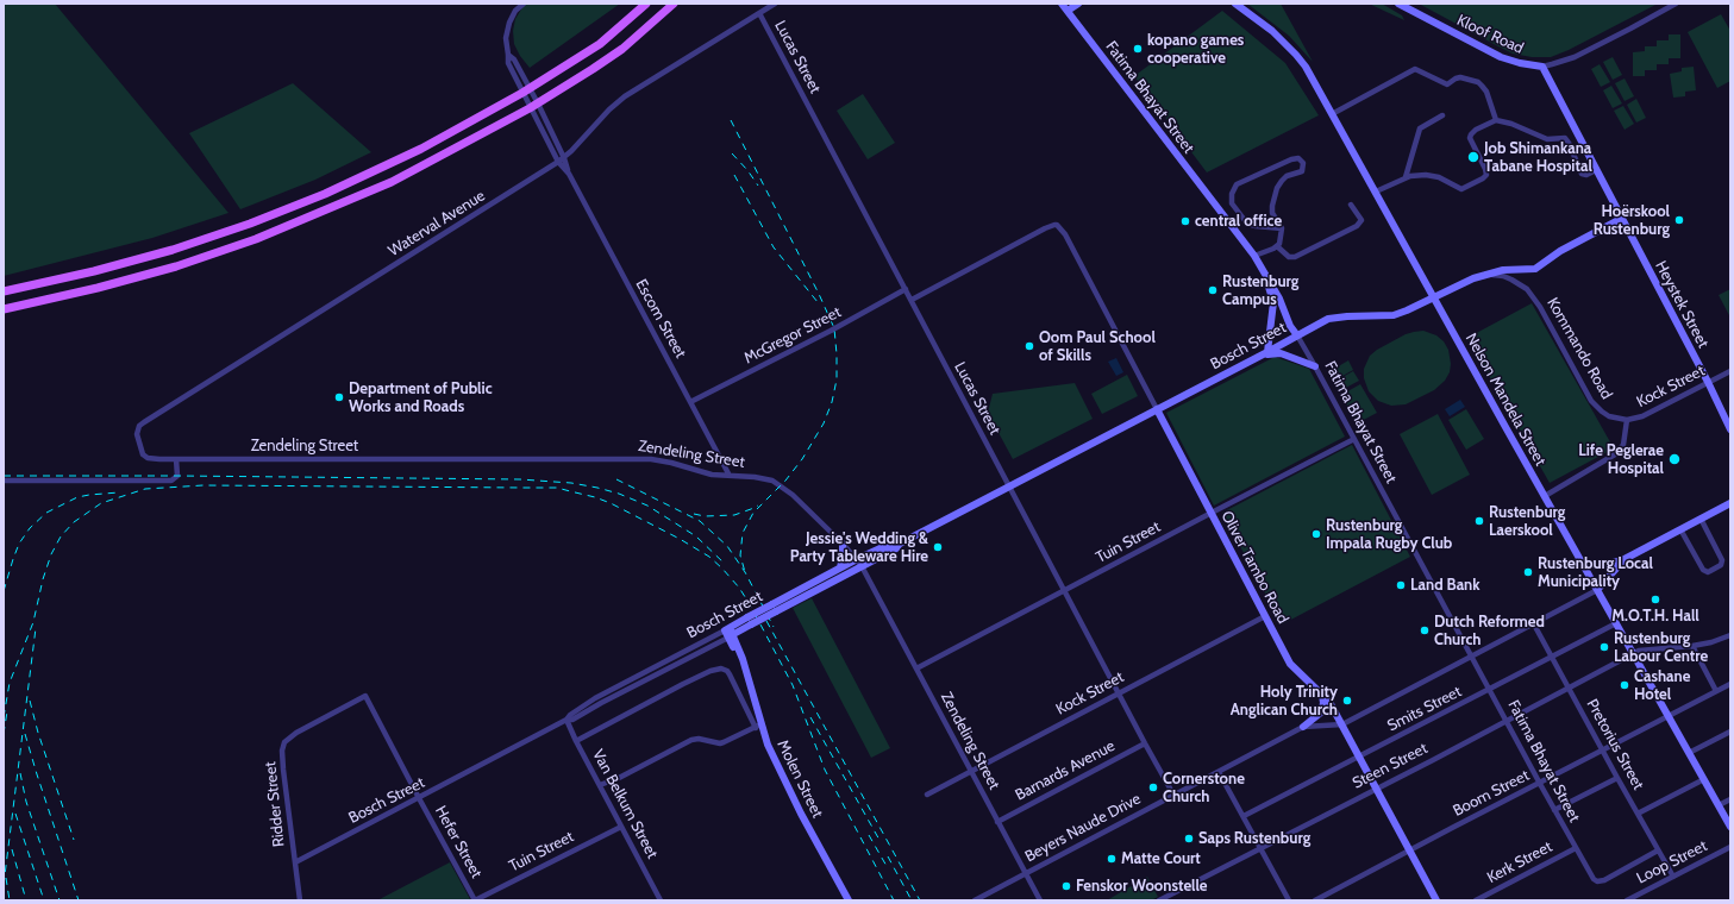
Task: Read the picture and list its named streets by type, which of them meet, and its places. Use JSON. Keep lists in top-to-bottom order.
{
  "streets": {
    "main road": [
      "Kloof Road",
      "Fatima Bhayat Street",
      "Heystek Street",
      "Bosch Street",
      "Nelson Mandela Street",
      "Oliver Tambo Road",
      "Molen Street",
      "Beyers Naude Drive"
    ],
    "street": [
      "Lucas Street",
      "Waterval Avenue",
      "Escom Street",
      "McGregor Street",
      "Kommando Road",
      "Kock Street",
      "Zendeling Street",
      "Tuin Street",
      "Smits Street",
      "Pretorius Street",
      "Steen Street",
      "Barnards Avenue",
      "Boom Street",
      "Ridder Street",
      "Van Belkum Street",
      "Hefer Street",
      "Kerk Street",
      "Loop Street"
    ]
  },
  "crossings": [
    ["Kloof Road", "Heystek Street"],
    ["Lucas Street", "Waterval Avenue"],
    ["Lucas Street", "McGregor Street"],
    ["Lucas Street", "Bosch Street"],
    ["Lucas Street", "Kock Street"],
    ["Lucas Street", "Tuin Street"],
    ["Lucas Street", "Oliver Tambo Road"],
    ["Lucas Street", "Barnards Avenue"],
    ["Lucas Street", "Beyers Naude Drive"],
    ["Fatima Bhayat Street", "Bosch Street"],
    ["Fatima Bhayat Street", "Tuin Street"],
    ["Fatima Bhayat Street", "Smits Street"],
    ["Fatima Bhayat Street", "Pretorius Street"],
    ["Fatima Bhayat Street", "Steen Street"],
    ["Fatima Bhayat Street", "Boom Street"],
    ["Fatima Bhayat Street", "Beyers Naude Drive"],
    ["Fatima Bhayat Street", "Kerk Street"],
    ["Waterval Avenue", "Escom Street"],
    ["Waterval Avenue", "Zendeling Street"],
    ["Heystek Street", "Bosch Street"],
    ["Heystek Street", "Kock Street"],
    ["Escom Street", "McGregor Street"],
    ["Escom Street", "Zendeling Street"],
    ["Bosch Street", "Kommando Road"],
    ["Bosch Street", "Nelson Mandela Street"],
    ["Bosch Street", "Zendeling Street"],
    ["Bosch Street", "Oliver Tambo Road"],
    ["Bosch Street", "Ridder Street"],
    ["Bosch Street", "Van Belkum Street"],
    ["Bosch Street", "Hefer Street"],
    ["Kommando Road", "Kock Street"],
    ["Kock Street", "Nelson Mandela Street"],
    ["Kock Street", "Zendeling Street"],
    ["Kock Street", "Oliver Tambo Road"],
    ["Nelson Mandela Street", "Smits Street"],
    ["Nelson Mandela Street", "Steen Street"],
    ["Nelson Mandela Street", "Boom Street"],
    ["Nelson Mandela Street", "Beyers Naude Drive"],
    ["Zendeling Street", "Tuin Street"],
    ["Zendeling Street", "Barnards Avenue"],
    ["Zendeling Street", "Beyers Naude Drive"],
    ["Tuin Street", "Oliver Tambo Road"],
    ["Tuin Street", "Van Belkum Street"],
    ["Tuin Street", "Hefer Street"],
    ["Oliver Tambo Road", "Smits Street"],
    ["Oliver Tambo Road", "Steen Street"],
    ["Oliver Tambo Road", "Boom Street"],
    ["Oliver Tambo Road", "Beyers Naude Drive"],
    ["Smits Street", "Pretorius Street"],
    ["Pretorius Street", "Steen Street"],
    ["Pretorius Street", "Boom Street"],
    ["Pretorius Street", "Beyers Naude Drive"],
    ["Pretorius Street", "Loop Street"],
    ["Ridder Street", "Hefer Street"]
  ],
  "places": [
    "kopano games cooperative",
    "Job Shimankana Tabane Hospital",
    "Hoërskool Rustenburg",
    "central office",
    "Rustenburg Campus",
    "Oom Paul School of Skills",
    "Department of Public Works and Roads",
    "Life Peglerae Hospital",
    "Rustenburg Laerskool",
    "Rustenburg Impala Rugby Club",
    "Jessie's Wedding & Party Tableware Hire",
    "Rustenburg Local Municipality",
    "Land Bank",
    "M.O.T.H. Hall",
    "Dutch Reformed Church",
    "Rustenburg Labour Centre",
    "Cashane Hotel",
    "Holy Trinity Anglican Church",
    "Cornerstone Church",
    "Saps Rustenburg",
    "Matte Court",
    "Fenskor Woonstelle"
  ]
}
